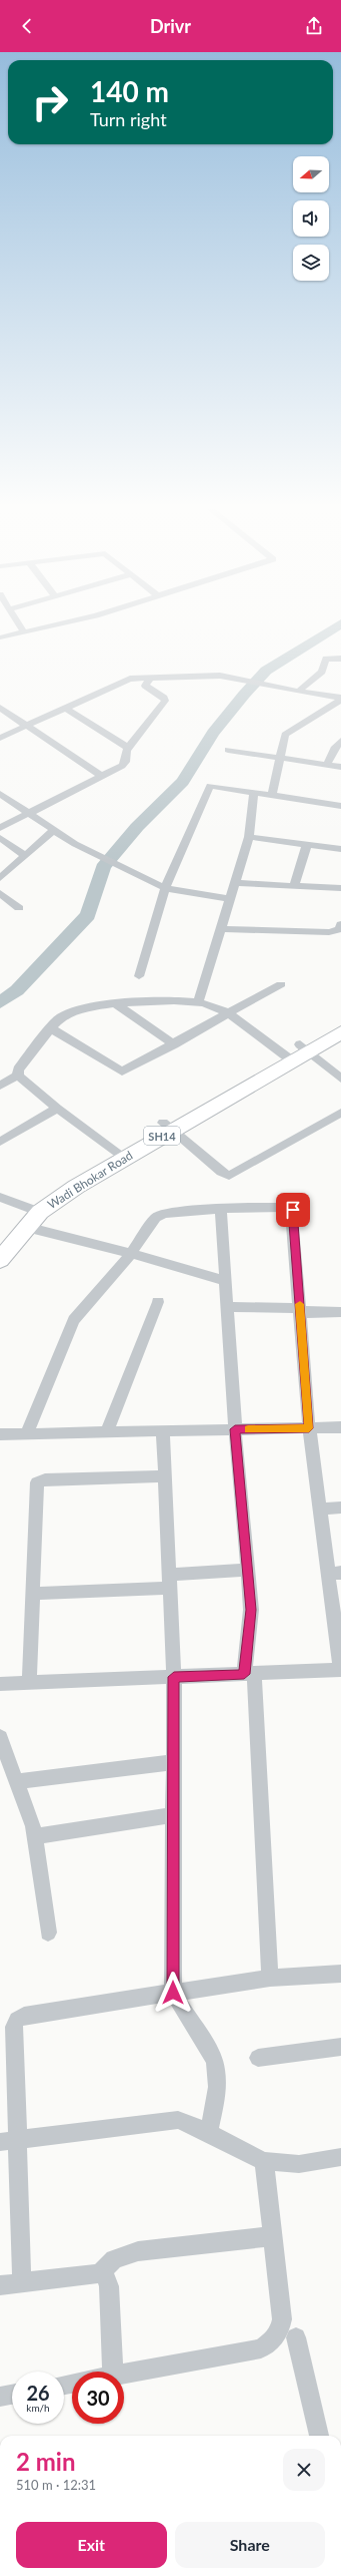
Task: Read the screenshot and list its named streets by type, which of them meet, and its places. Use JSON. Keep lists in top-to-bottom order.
{
  "streets": {
    "main road": ["SH14", "Wadi Bhokar Road"]
  },
  "north": "left",
  "page": {
    "header": "Drivr",
    "turn": ["140 m", "Turn right"],
    "speed": "26 km/h",
    "limit": "30",
    "heading": ["2 min", "510 m · 12:31"],
    "buttons": ["Exit", "Share"]
  }
}
